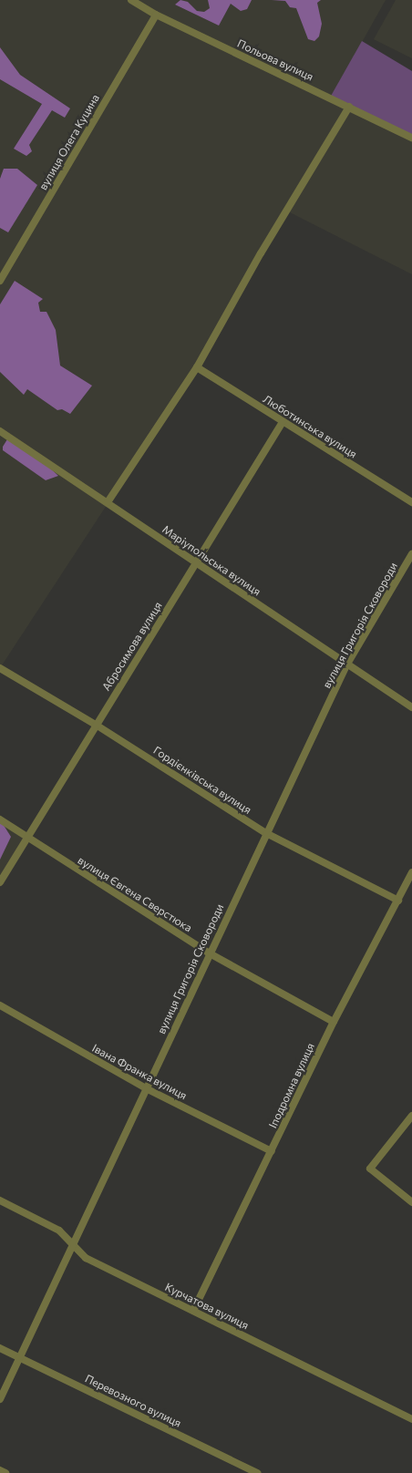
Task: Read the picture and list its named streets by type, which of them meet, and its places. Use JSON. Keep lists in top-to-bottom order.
{
  "streets": {
    "street": [
      "Польова вулиця",
      "вулиця Олега Куцина",
      "Люботинська вулиця",
      "Маріупольська вулиця",
      "вулиця Григорія Сковороди",
      "Абросимова вулиця",
      "Гордієнківська вулиця",
      "вулиця Євгена Сверстюка",
      "Івана Франка вулиця",
      "Іподромна вулиця",
      "Курчатова вулиця",
      "Перевозного вулиця"
    ]
  },
  "crossings": [
    ["Польова вулиця", "вулиця Олега Куцина"],
    ["Люботинська вулиця", "Абросимова вулиця"],
    ["Маріупольська вулиця", "вулиця Григорія Сковороди"],
    ["Маріупольська вулиця", "Абросимова вулиця"],
    ["вулиця Григорія Сковороди", "Гордієнківська вулиця"],
    ["вулиця Григорія Сковороди", "вулиця Євгена Сверстюка"],
    ["вулиця Григорія Сковороди", "Івана Франка вулиця"],
    ["вулиця Григорія Сковороди", "Курчатова вулиця"],
    ["вулиця Григорія Сковороди", "Перевозного вулиця"],
    ["Абросимова вулиця", "Гордієнківська вулиця"],
    ["Абросимова вулиця", "вулиця Євгена Сверстюка"],
    ["Гордієнківська вулиця", "Іподромна вулиця"],
    ["вулиця Євгена Сверстюка", "Іподромна вулиця"],
    ["Івана Франка вулиця", "Іподромна вулиця"],
    ["Іподромна вулиця", "Курчатова вулиця"]
  ]
}
